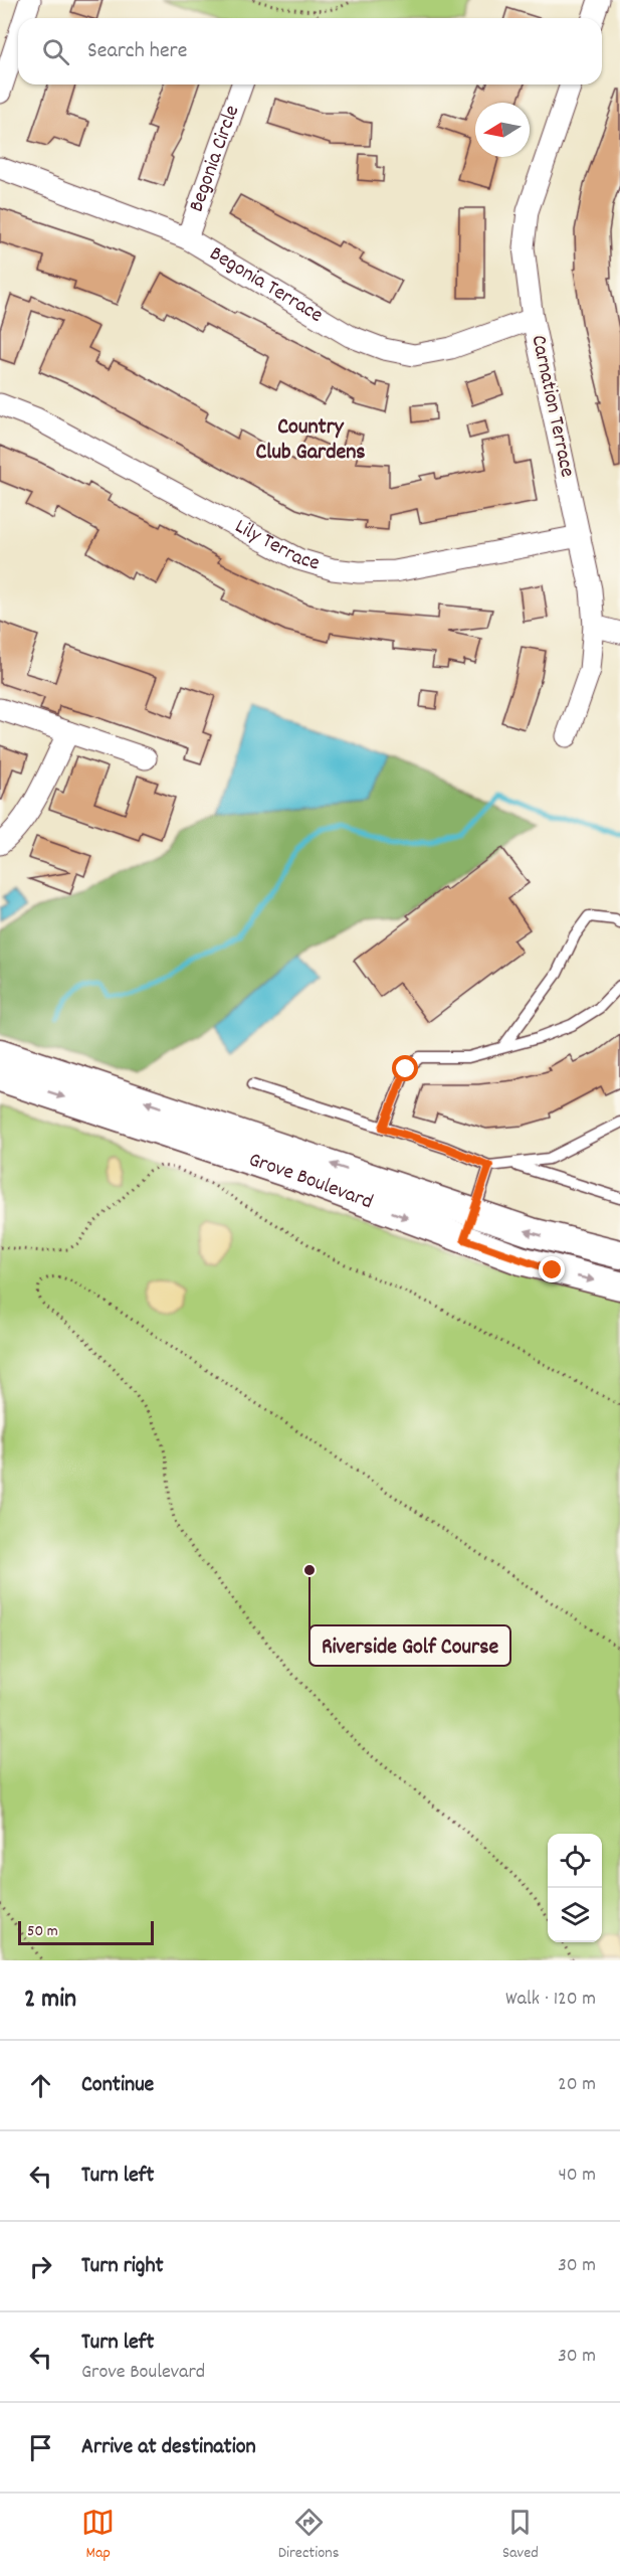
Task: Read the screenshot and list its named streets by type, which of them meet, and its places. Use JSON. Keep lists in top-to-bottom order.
{
  "streets": {
    "street": [
      "Begonia Circle",
      "Begonia Terrace",
      "Carnation Terrace",
      "Lily Terrace",
      "Grove Boulevard"
    ]
  },
  "crossings": [
    ["Begonia Circle", "Begonia Terrace"],
    ["Begonia Terrace", "Carnation Terrace"],
    ["Carnation Terrace", "Lily Terrace"]
  ],
  "districts": ["Country Club Gardens"],
  "places": ["Riverside Golf Course"],
  "scale_bar": "50 m",
  "north": "left",
  "page": {
    "search": "Search here",
    "scale": "50 m",
    "heading": ["2 min", "Walk · 120 m"],
    "list": [
      ["Continue", "20 m"],
      ["Turn left", "40 m"],
      ["Turn right", "30 m"],
      ["Turn left", "Grove Boulevard", "30 m"],
      "Arrive at destination"
    ],
    "nav": ["Map", "Directions", "Saved"]
  }
}
